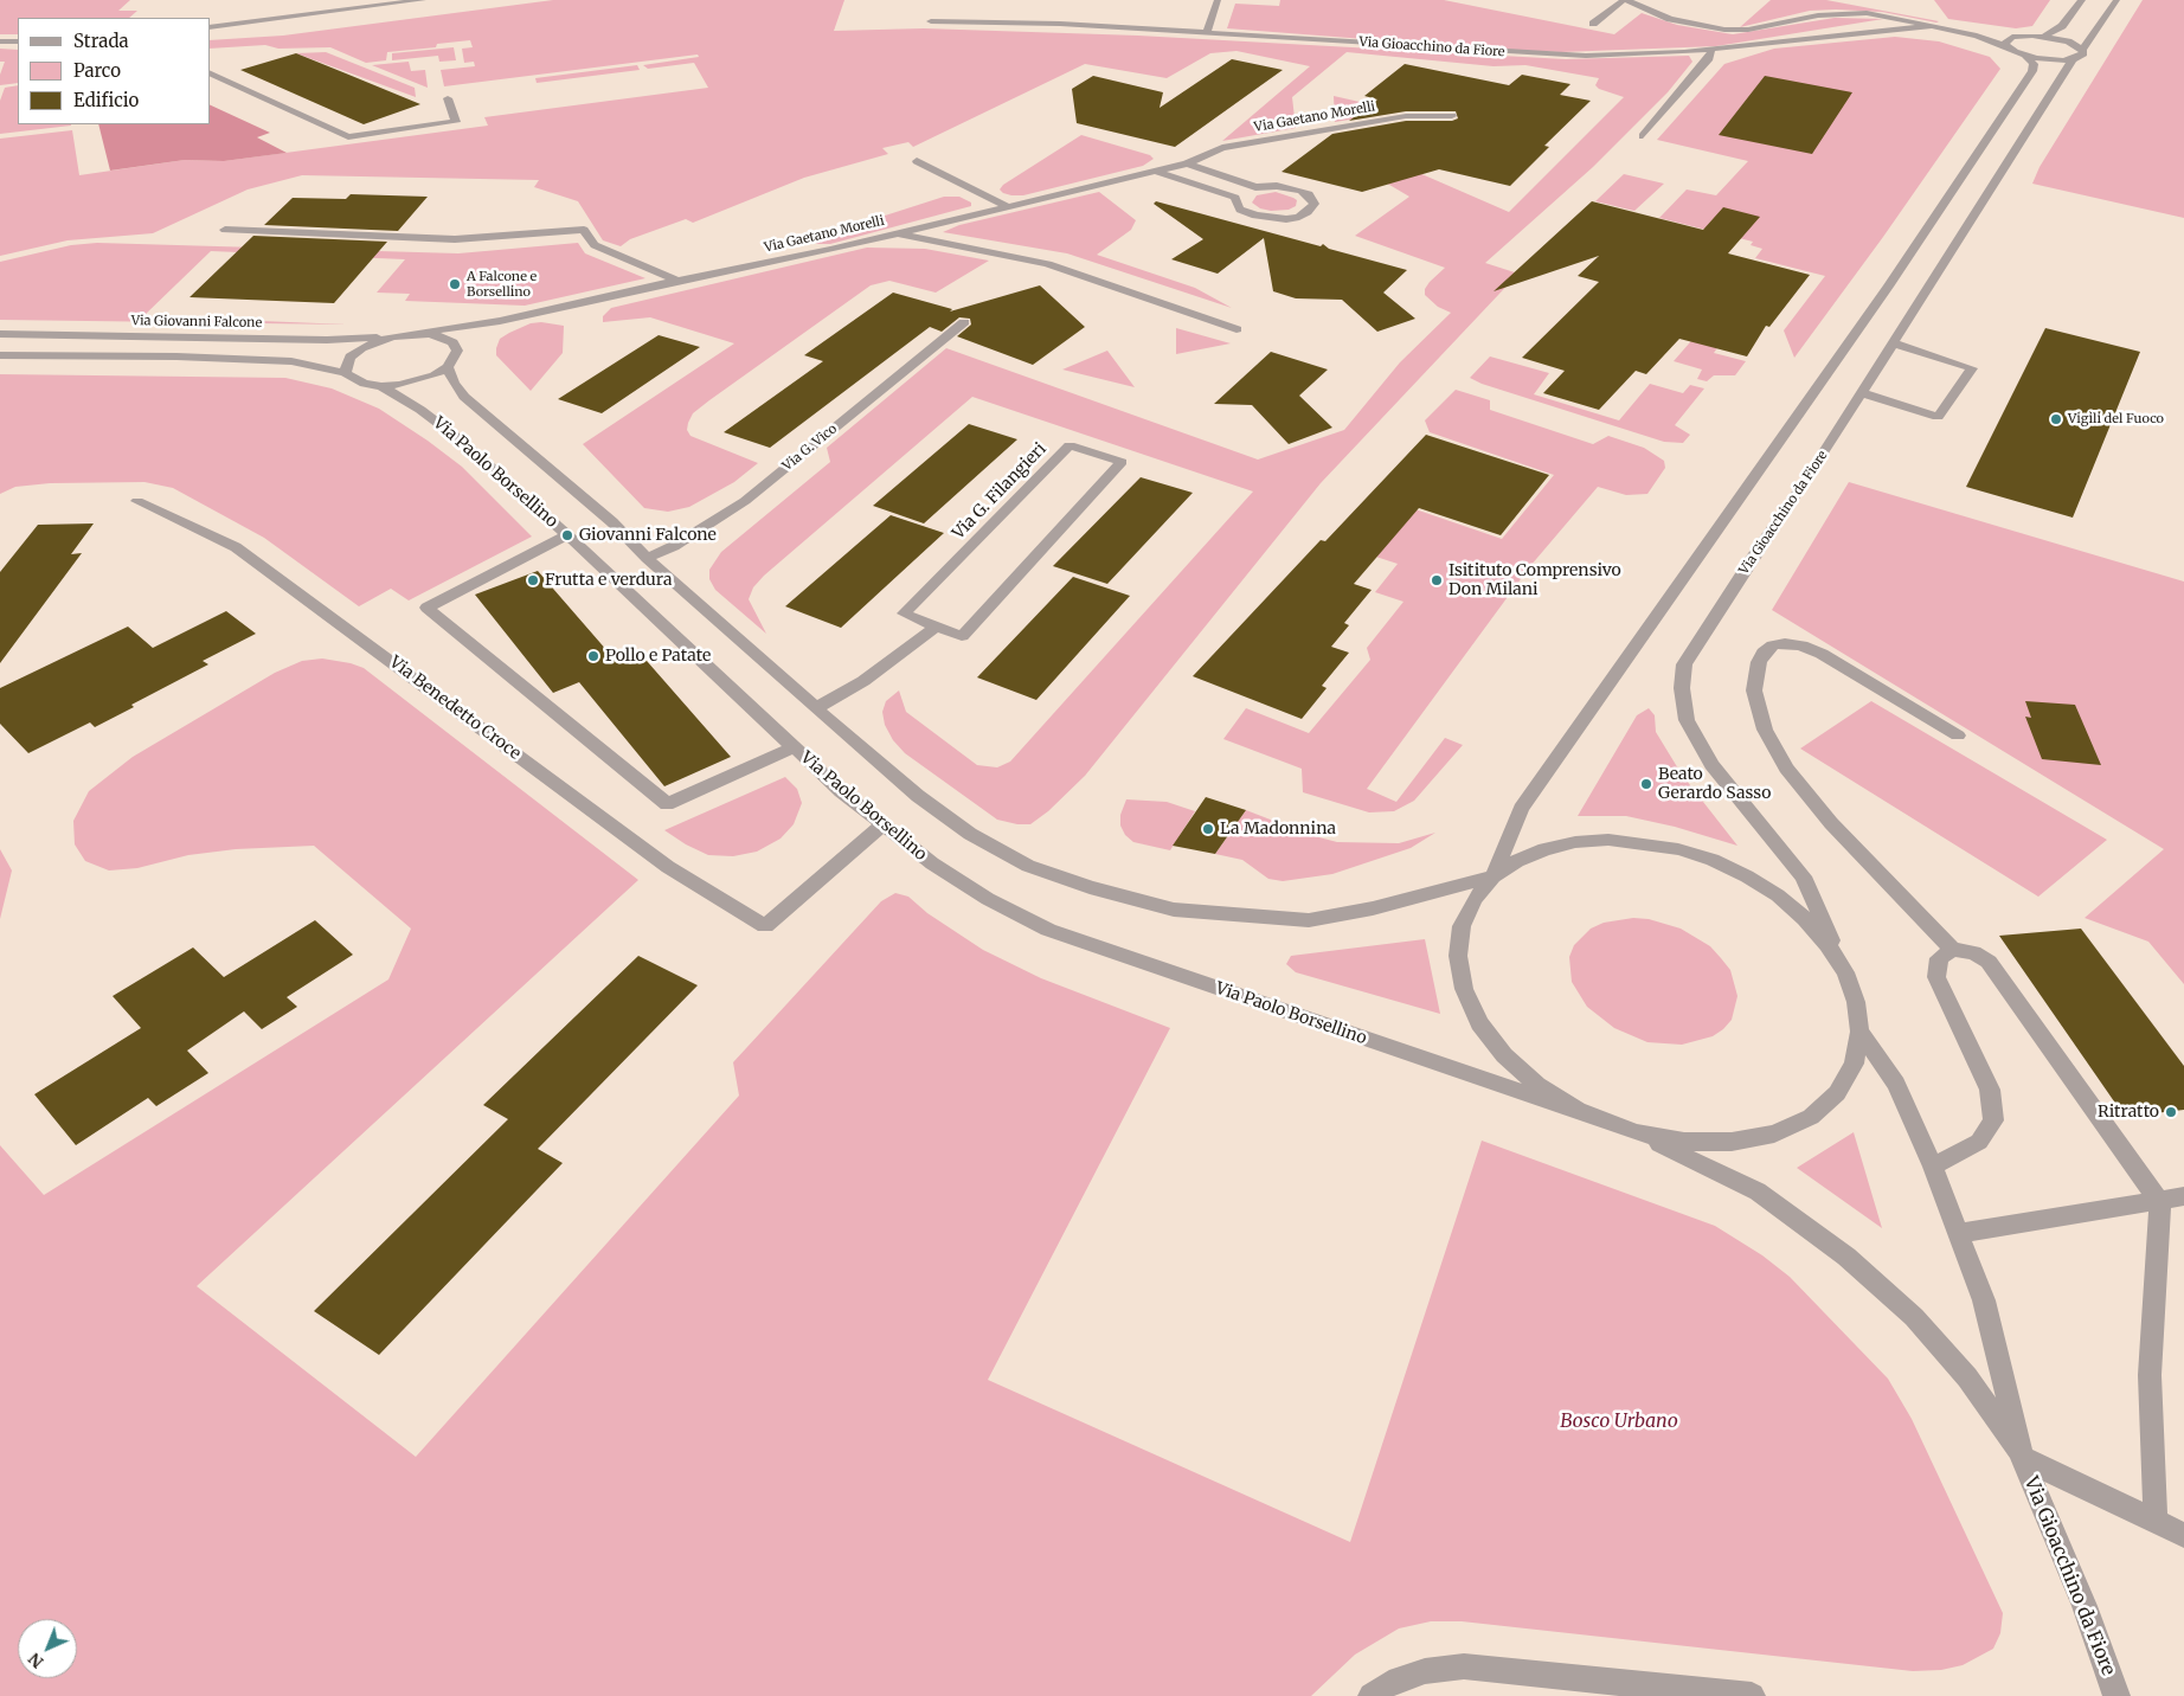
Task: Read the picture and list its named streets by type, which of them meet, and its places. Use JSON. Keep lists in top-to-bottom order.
{
  "streets": {
    "street": [
      "Via Gioacchino da Fiore",
      "Via Gaetano Morelli",
      "Via Giovanni Falcone",
      "Via G. Vico",
      "Via Paolo Borsellino",
      "Via G. Filangieri",
      "Via Benedetto Croce"
    ]
  },
  "crossings": [
    ["Via Paolo Borsellino", "Via Benedetto Croce"]
  ],
  "parks": ["Bosco Urbano"],
  "places": [
    "A Falcone e Borsellino",
    "Vigili del Fuoco",
    "Giovanni Falcone",
    "Frutta e verdura",
    "Isitituto Comprensivo Don Milani",
    "Pollo e Patate",
    "Beato Gerardo Sasso",
    "La Madonnina",
    "Ritratto"
  ],
  "legend": ["Strada", "Parco", "Edificio"],
  "north": "bottom left"
}
